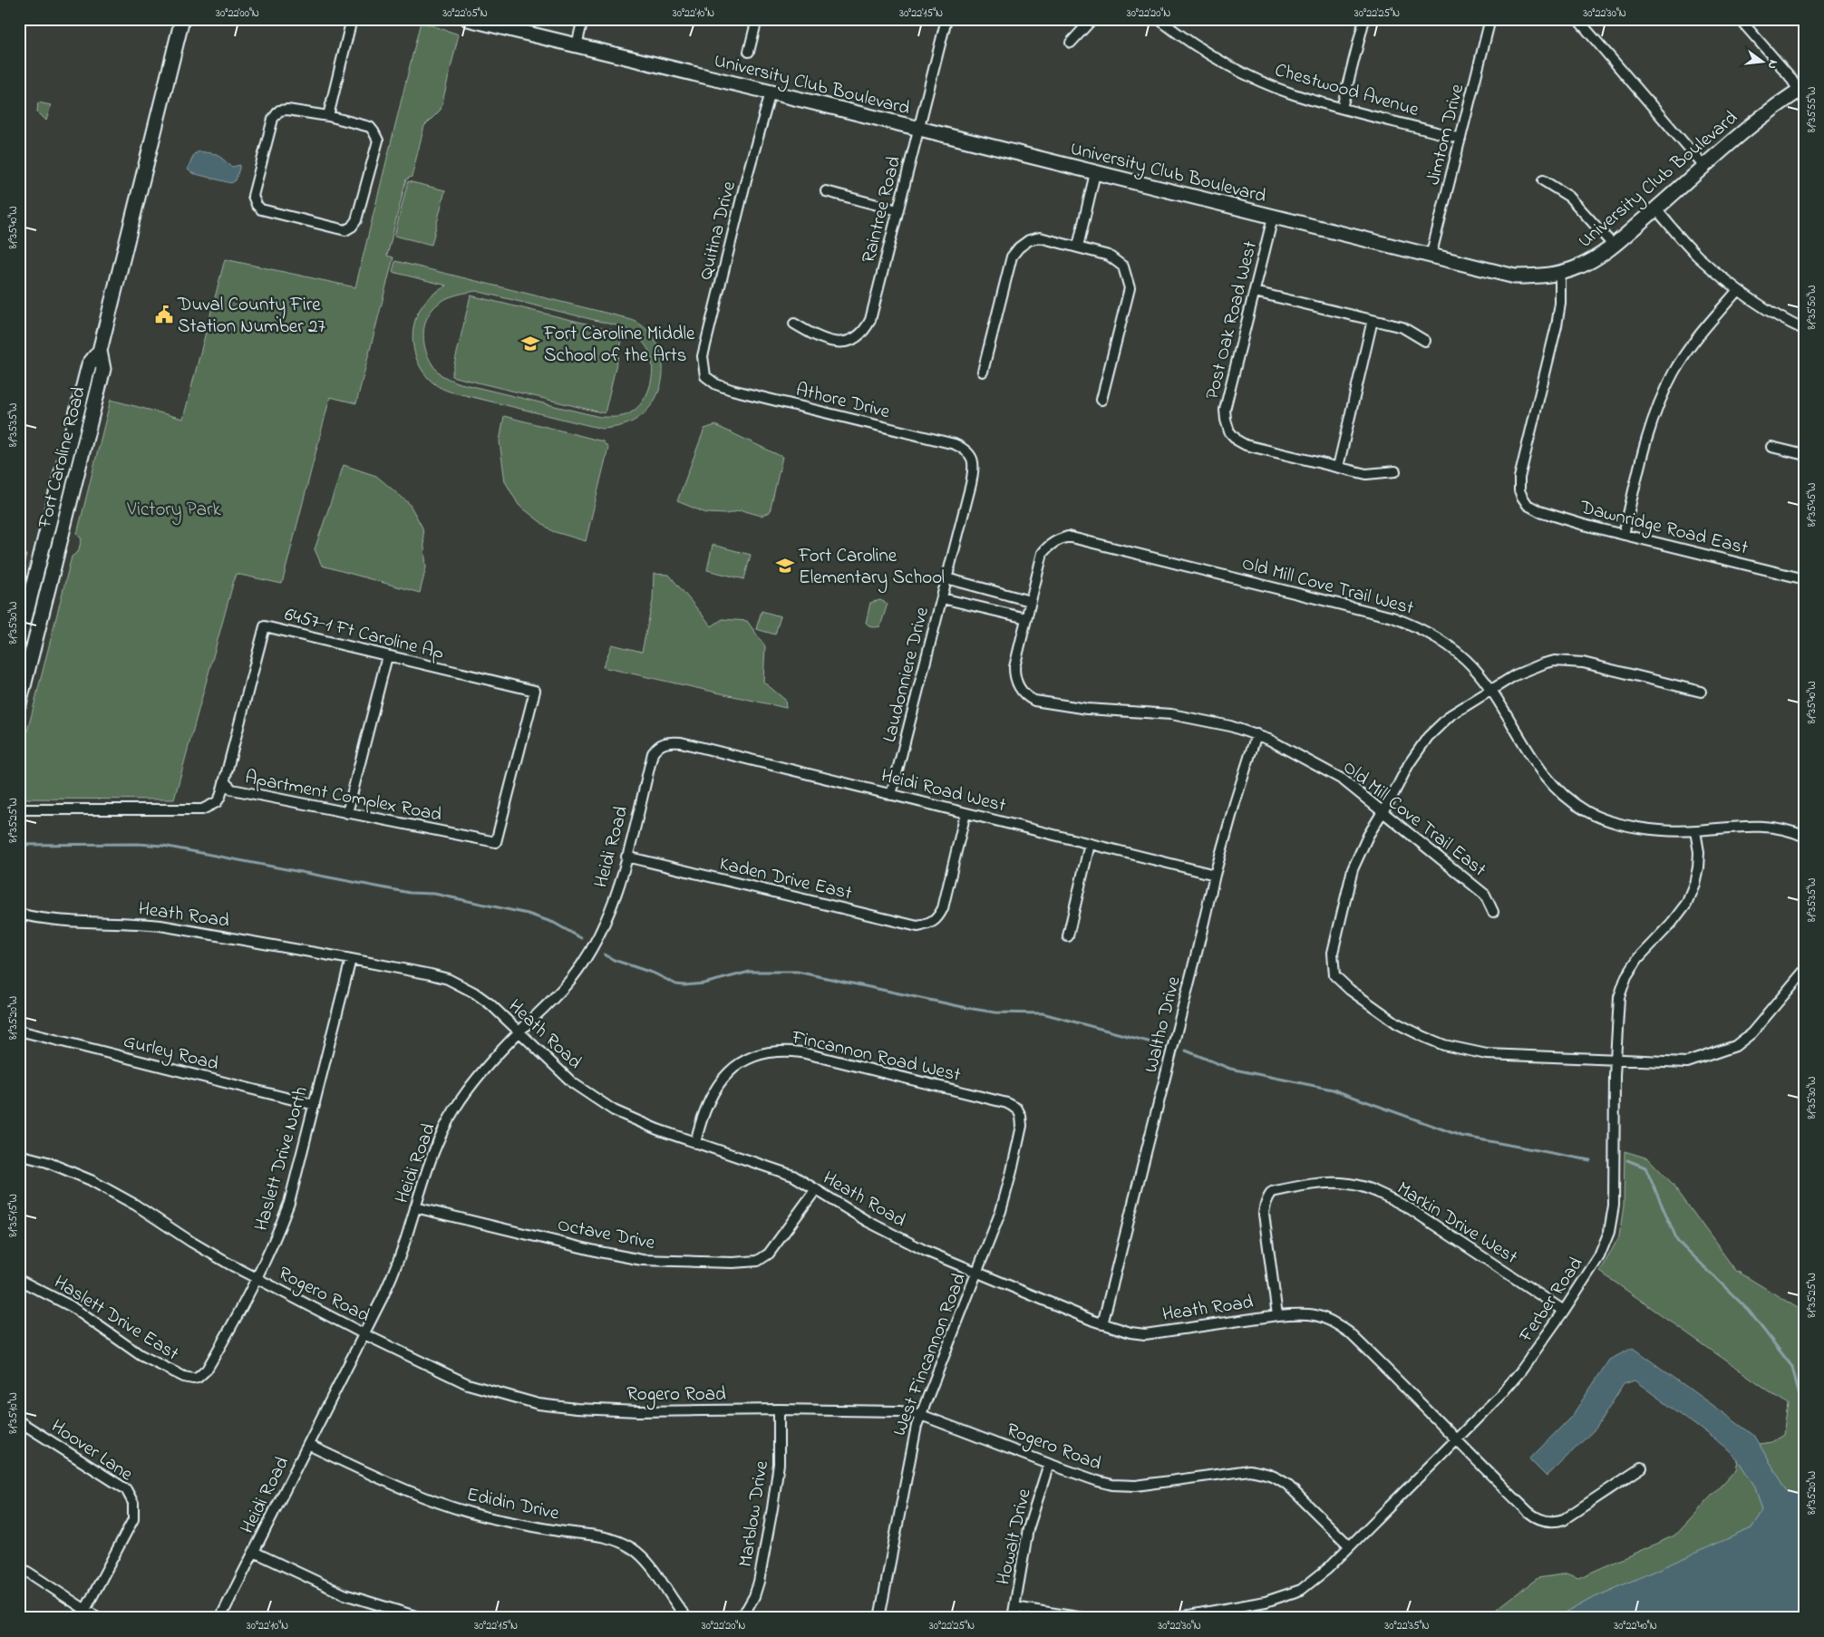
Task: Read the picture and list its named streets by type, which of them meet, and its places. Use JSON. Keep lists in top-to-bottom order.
{
  "streets": {
    "street": [
      "University Club Boulevard",
      "Chestwood Avenue",
      "Jimtom Drive",
      "Raintree Road",
      "Quitina Drive",
      "Post Oak Road West",
      "Athore Drive",
      "Fort Caroline Road",
      "Dawnridge Road East",
      "Old Mill Cove Trail West",
      "6457-1 Ft Caroline Ap",
      "Laudonniere Drive",
      "Heidi Road West",
      "Apartment Complex Road",
      "Old Mill Cove Trail East",
      "Heidi Road",
      "Kaden Drive East",
      "Heath Road",
      "Waltho Drive",
      "Gurley Road",
      "Fincannon Road West",
      "Haslett Drive North",
      "Markin Drive West",
      "Octave Drive",
      "Rogero Road",
      "Ferber Road",
      "Haslett Drive East",
      "West Fincannon Road",
      "Hoover Lane",
      "Edidin Drive",
      "Marblow Drive",
      "Howalt Drive"
    ]
  },
  "crossings": [
    ["University Club Boulevard", "Jimtom Drive"],
    ["University Club Boulevard", "Raintree Road"],
    ["University Club Boulevard", "Quitina Drive"],
    ["University Club Boulevard", "Post Oak Road West"],
    ["University Club Boulevard", "Dawnridge Road East"],
    ["Chestwood Avenue", "Jimtom Drive"],
    ["Quitina Drive", "Athore Drive"],
    ["Athore Drive", "Laudonniere Drive"],
    ["Old Mill Cove Trail West", "Ferber Road"],
    ["6457-1 Ft Caroline Ap", "Apartment Complex Road"],
    ["Laudonniere Drive", "Heidi Road West"],
    ["Heidi Road West", "Heidi Road"],
    ["Heidi Road West", "Kaden Drive East"],
    ["Heidi Road West", "Waltho Drive"],
    ["Old Mill Cove Trail East", "Waltho Drive"],
    ["Heidi Road", "Kaden Drive East"],
    ["Heidi Road", "Heath Road"],
    ["Heidi Road", "Octave Drive"],
    ["Heidi Road", "Rogero Road"],
    ["Heidi Road", "Edidin Drive"],
    ["Heath Road", "Waltho Drive"],
    ["Heath Road", "Fincannon Road West"],
    ["Heath Road", "Haslett Drive North"],
    ["Heath Road", "Markin Drive West"],
    ["Heath Road", "Octave Drive"],
    ["Heath Road", "Ferber Road"],
    ["Heath Road", "West Fincannon Road"],
    ["Gurley Road", "Haslett Drive North"],
    ["Fincannon Road West", "West Fincannon Road"],
    ["Haslett Drive North", "Rogero Road"],
    ["Haslett Drive North", "Haslett Drive East"],
    ["Markin Drive West", "Ferber Road"],
    ["Rogero Road", "Ferber Road"],
    ["Rogero Road", "West Fincannon Road"],
    ["Rogero Road", "Marblow Drive"],
    ["Rogero Road", "Howalt Drive"]
  ],
  "parks": ["Victory Park"],
  "places": {
    "public building": ["Duval County Fire Station Number 27"],
    "school or university": ["Fort Caroline Middle School of the Arts", "Fort Caroline Elementary School"]
  },
  "north": "right",
  "coordinates": [
    "30°22'00\"N",
    "30°22'05\"N",
    "30°22'10\"N",
    "30°22'15\"N",
    "30°22'20\"N",
    "30°22'25\"N",
    "30°22'30\"N",
    "81°35'55\"W",
    "81°35'40\"W",
    "81°35'50\"W",
    "81°35'35\"W",
    "81°35'45\"W",
    "81°35'30\"W",
    "81°35'25\"W",
    "81°35'20\"W",
    "81°35'15\"W",
    "81°35'10\"W",
    "30°22'35\"N",
    "30°22'40\"N"
  ]
}
